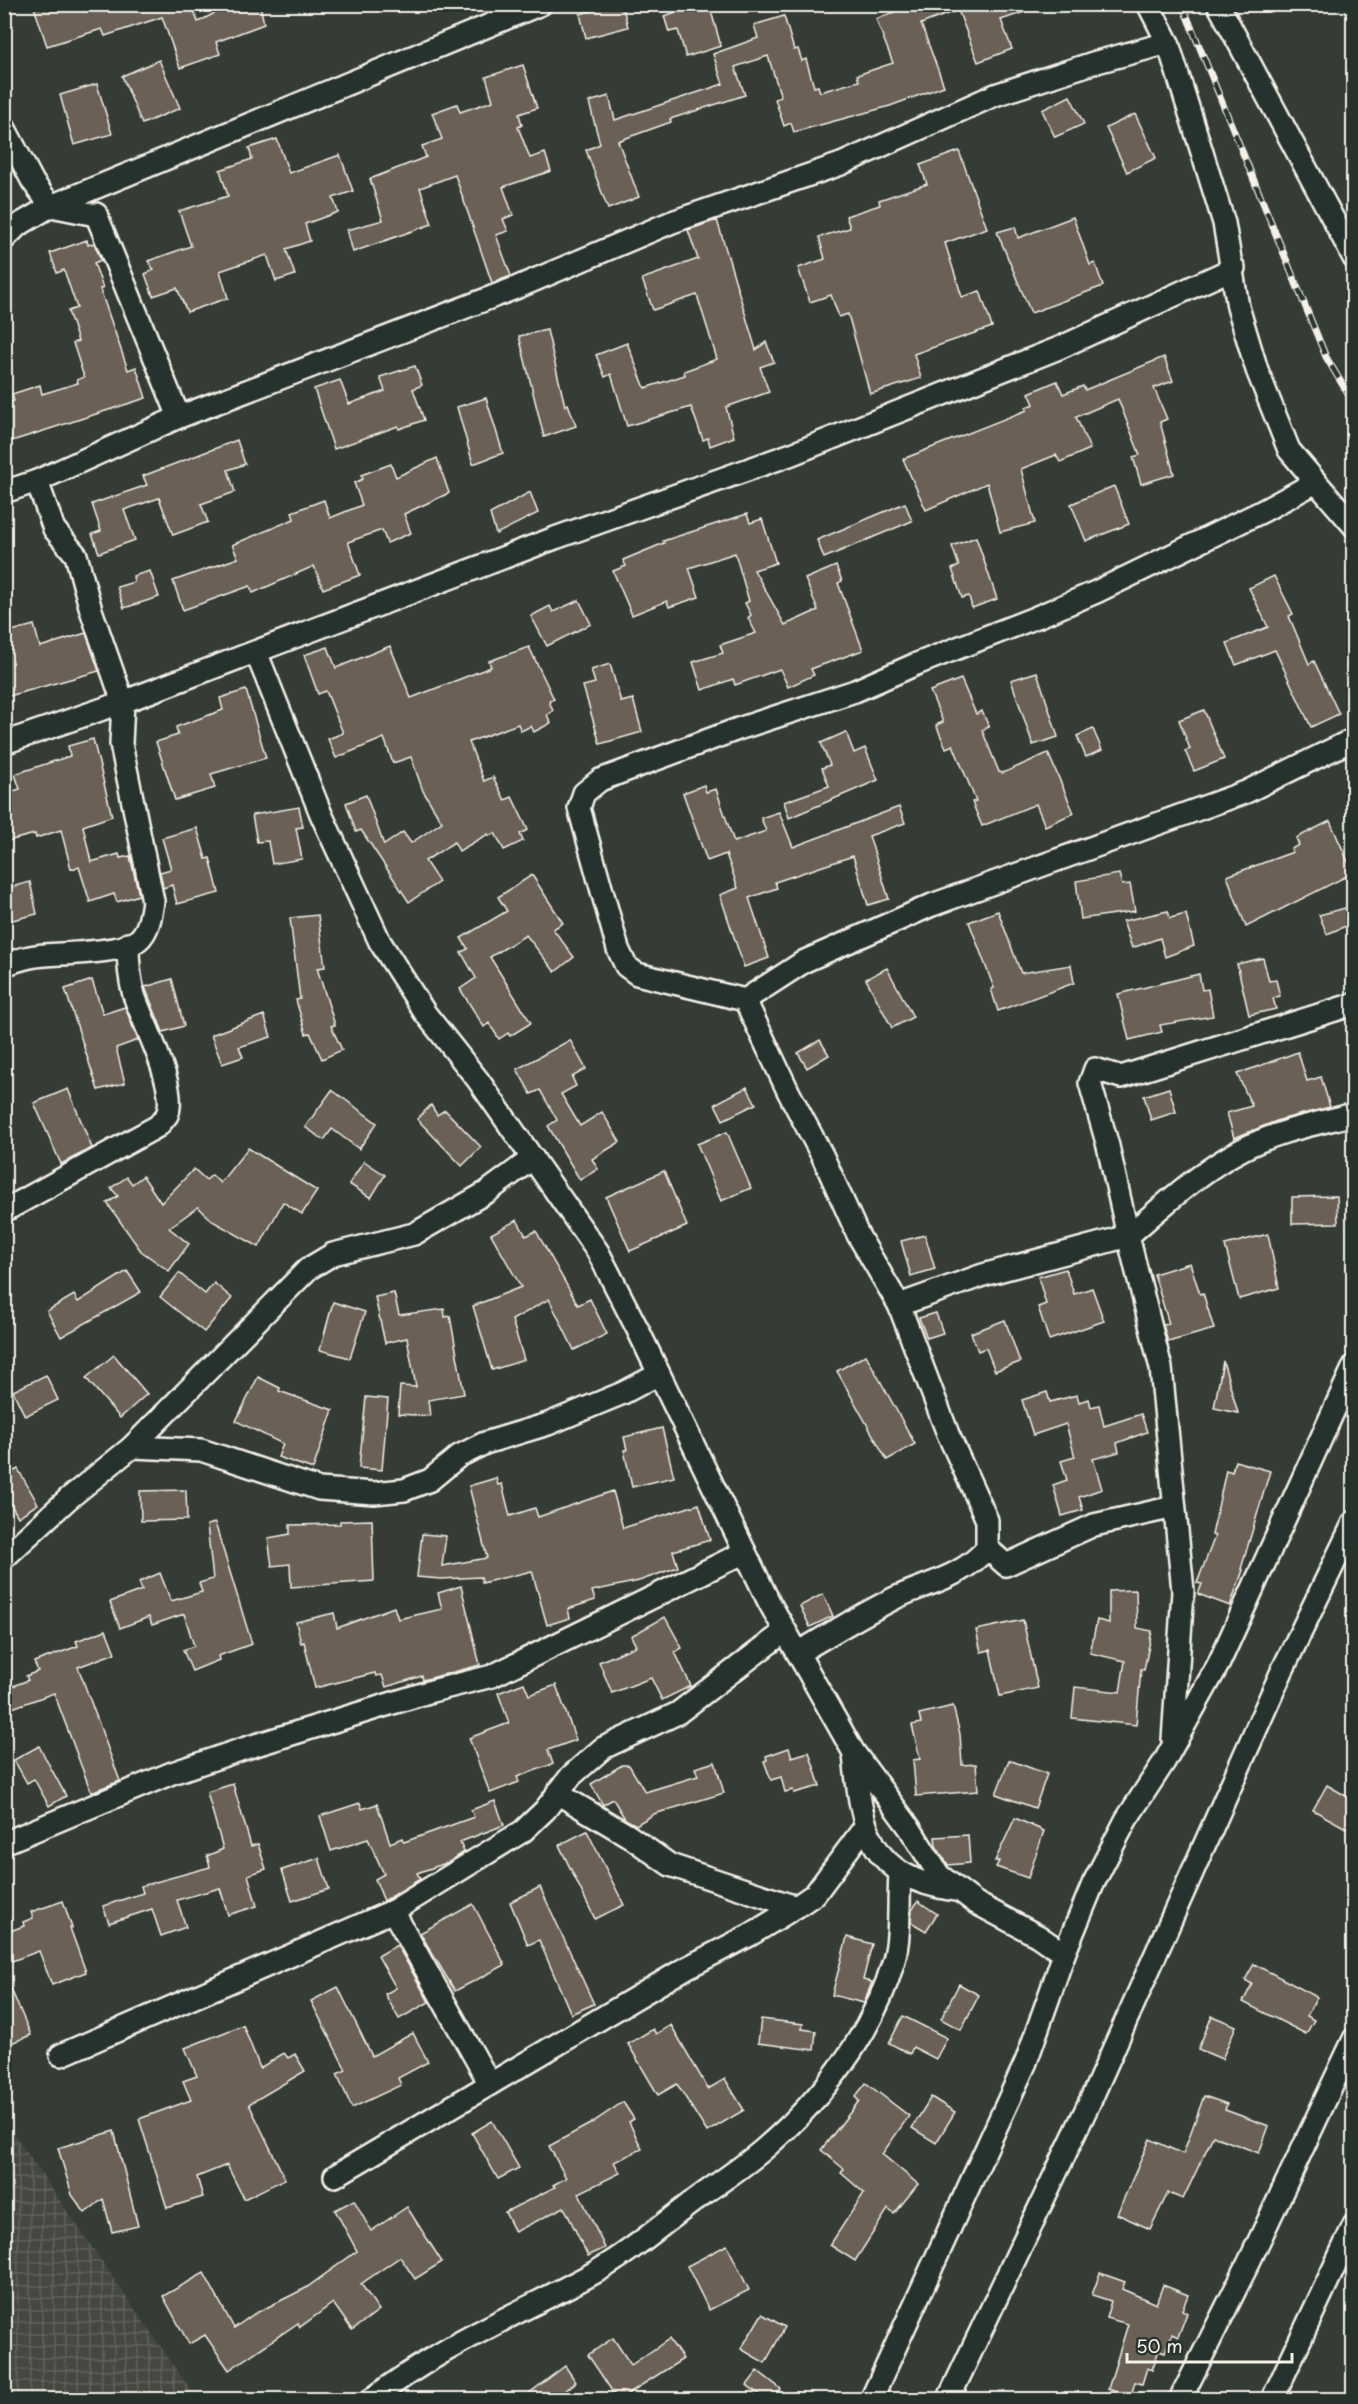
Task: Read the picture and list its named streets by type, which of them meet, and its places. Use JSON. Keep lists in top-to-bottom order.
{
  "scale_bar": "50 m"
}
